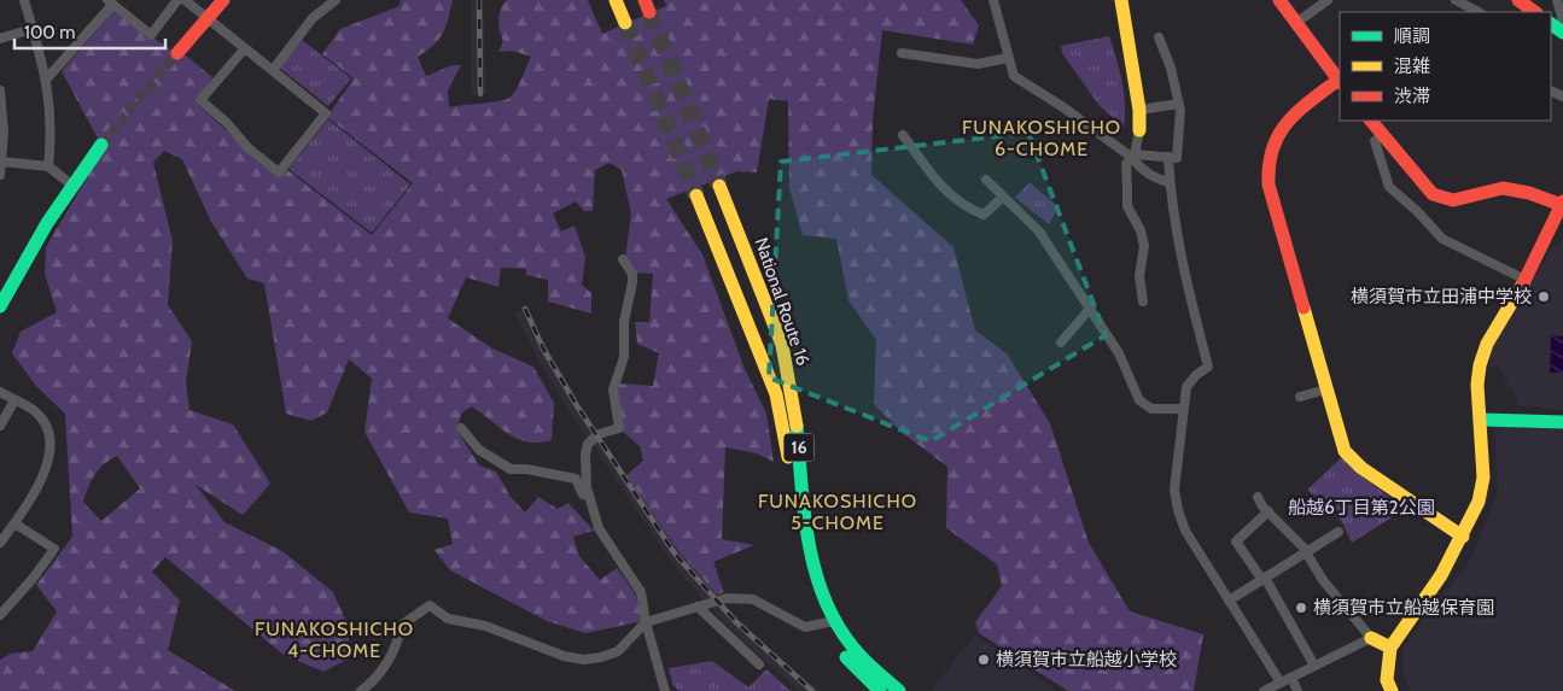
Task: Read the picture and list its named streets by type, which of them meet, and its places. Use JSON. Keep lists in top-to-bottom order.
{
  "streets": {
    "main road": ["National Route 16", "16"]
  },
  "districts": ["FUNAKOSHICHO 6-CHOME", "FUNAKOSHICHO 5-CHOME", "FUNAKOSHICHO 4-CHOME"],
  "parks": ["船越6丁目第2公園"],
  "places": ["横須賀市立田浦中学校", "横須賀市立船越保育園", "横須賀市立船越小学校"],
  "legend": ["順調", "混雑", "渋滞"],
  "scale_bar": "100 m"
}
